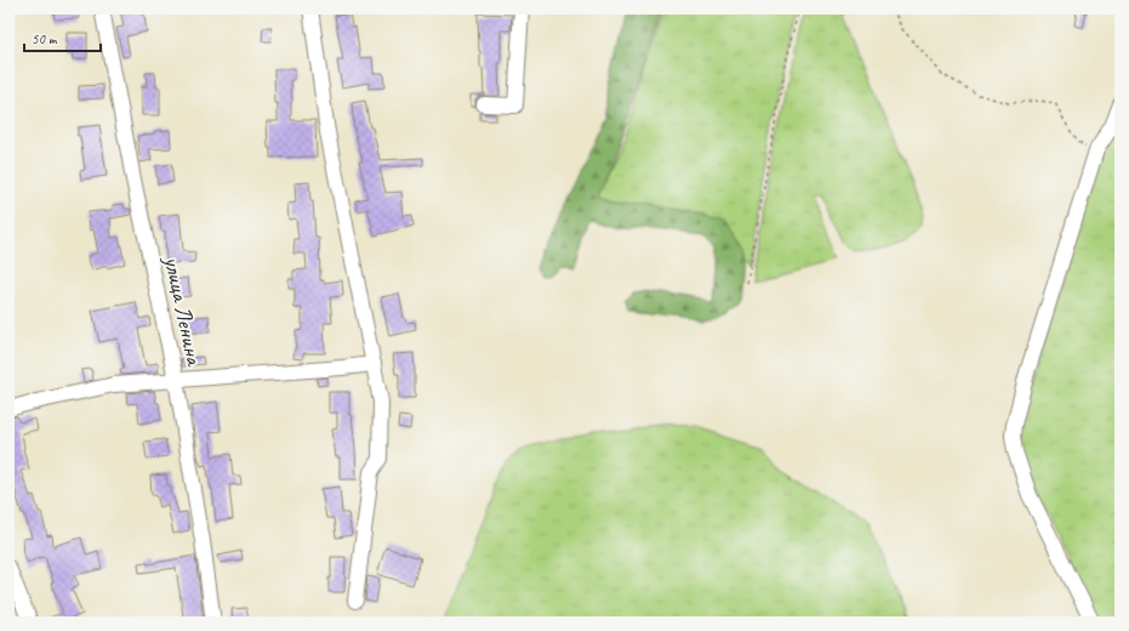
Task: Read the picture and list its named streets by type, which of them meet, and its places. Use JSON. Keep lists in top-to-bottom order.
{
  "streets": {
    "street": ["улица Ленина"]
  },
  "scale_bar": "50 m"
}
